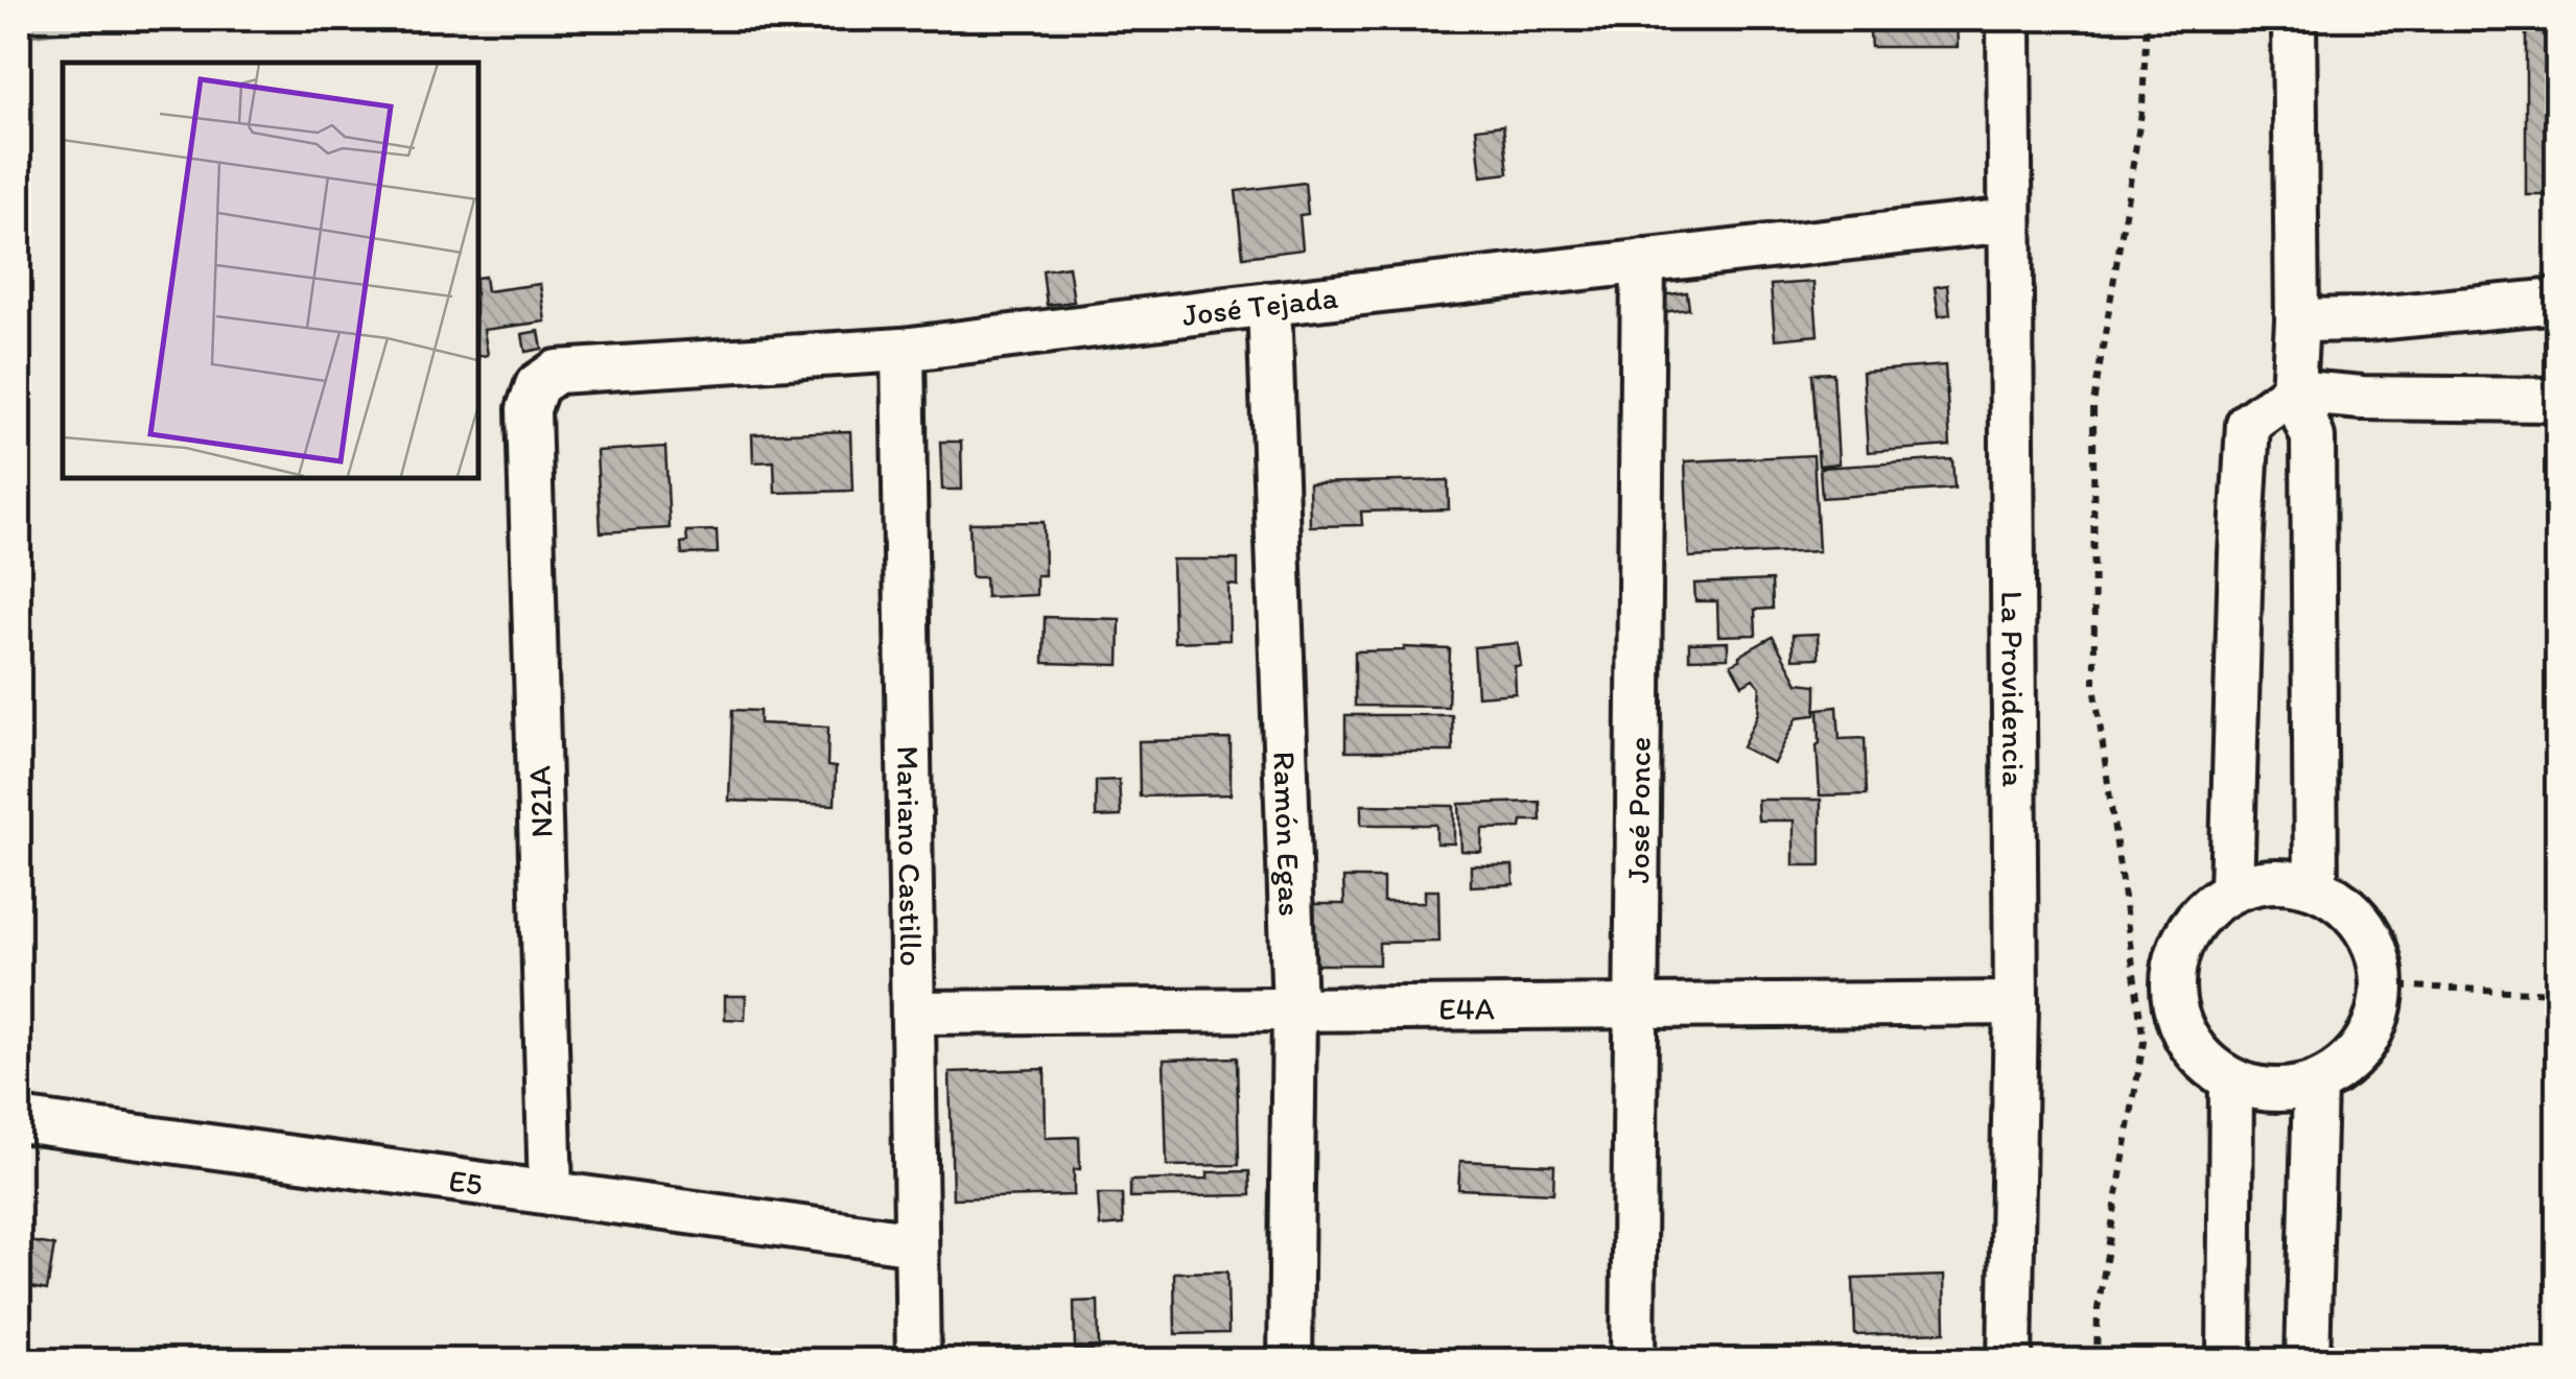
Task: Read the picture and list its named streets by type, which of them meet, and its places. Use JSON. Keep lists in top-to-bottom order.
{
  "streets": {
    "street": [
      "José Tejada",
      "La Providencia",
      "N21A",
      "José Ponce",
      "Ramón Egas",
      "Mariano Castillo",
      "E4A",
      "E5"
    ]
  },
  "crossings": [
    ["José Tejada", "La Providencia"],
    ["José Tejada", "N21A"],
    ["José Tejada", "José Ponce"],
    ["José Tejada", "Ramón Egas"],
    ["José Tejada", "Mariano Castillo"],
    ["La Providencia", "E4A"],
    ["N21A", "E5"],
    ["José Ponce", "E4A"],
    ["Ramón Egas", "E4A"],
    ["Mariano Castillo", "E4A"],
    ["Mariano Castillo", "E5"]
  ]
}
